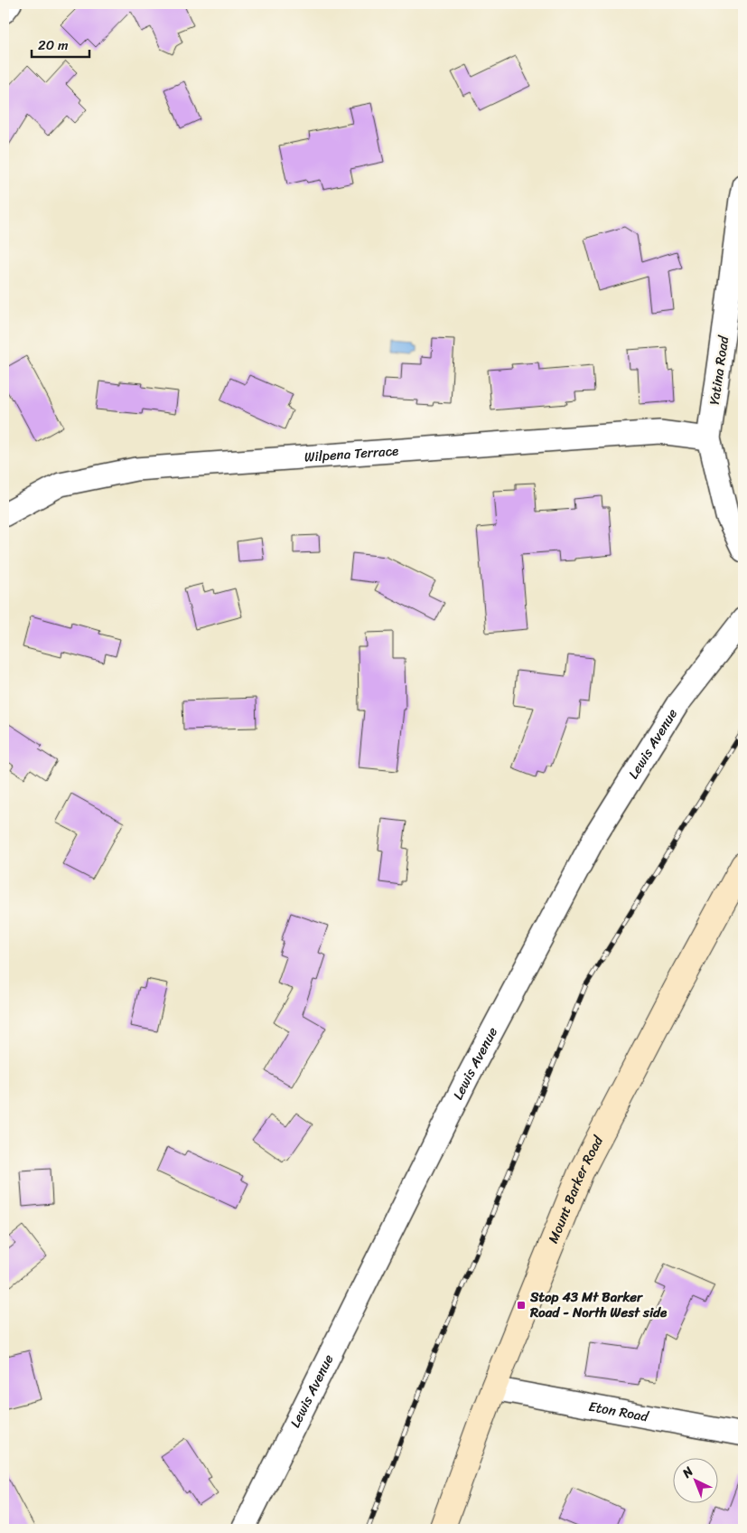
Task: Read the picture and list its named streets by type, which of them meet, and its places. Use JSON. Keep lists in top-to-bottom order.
{
  "streets": {
    "main road": ["Mount Barker Road"],
    "street": [
      "Yatina Road",
      "Wilpena Terrace",
      "Lewis Avenue",
      "Eton Road"
    ]
  },
  "crossings": [
    ["Yatina Road", "Wilpena Terrace"],
    ["Mount Barker Road", "Eton Road"]
  ],
  "places": {
    "transit": ["Stop 43 Mt Barker Road - North West side"]
  },
  "scale_bar": "20 m",
  "north": "top left"
}
